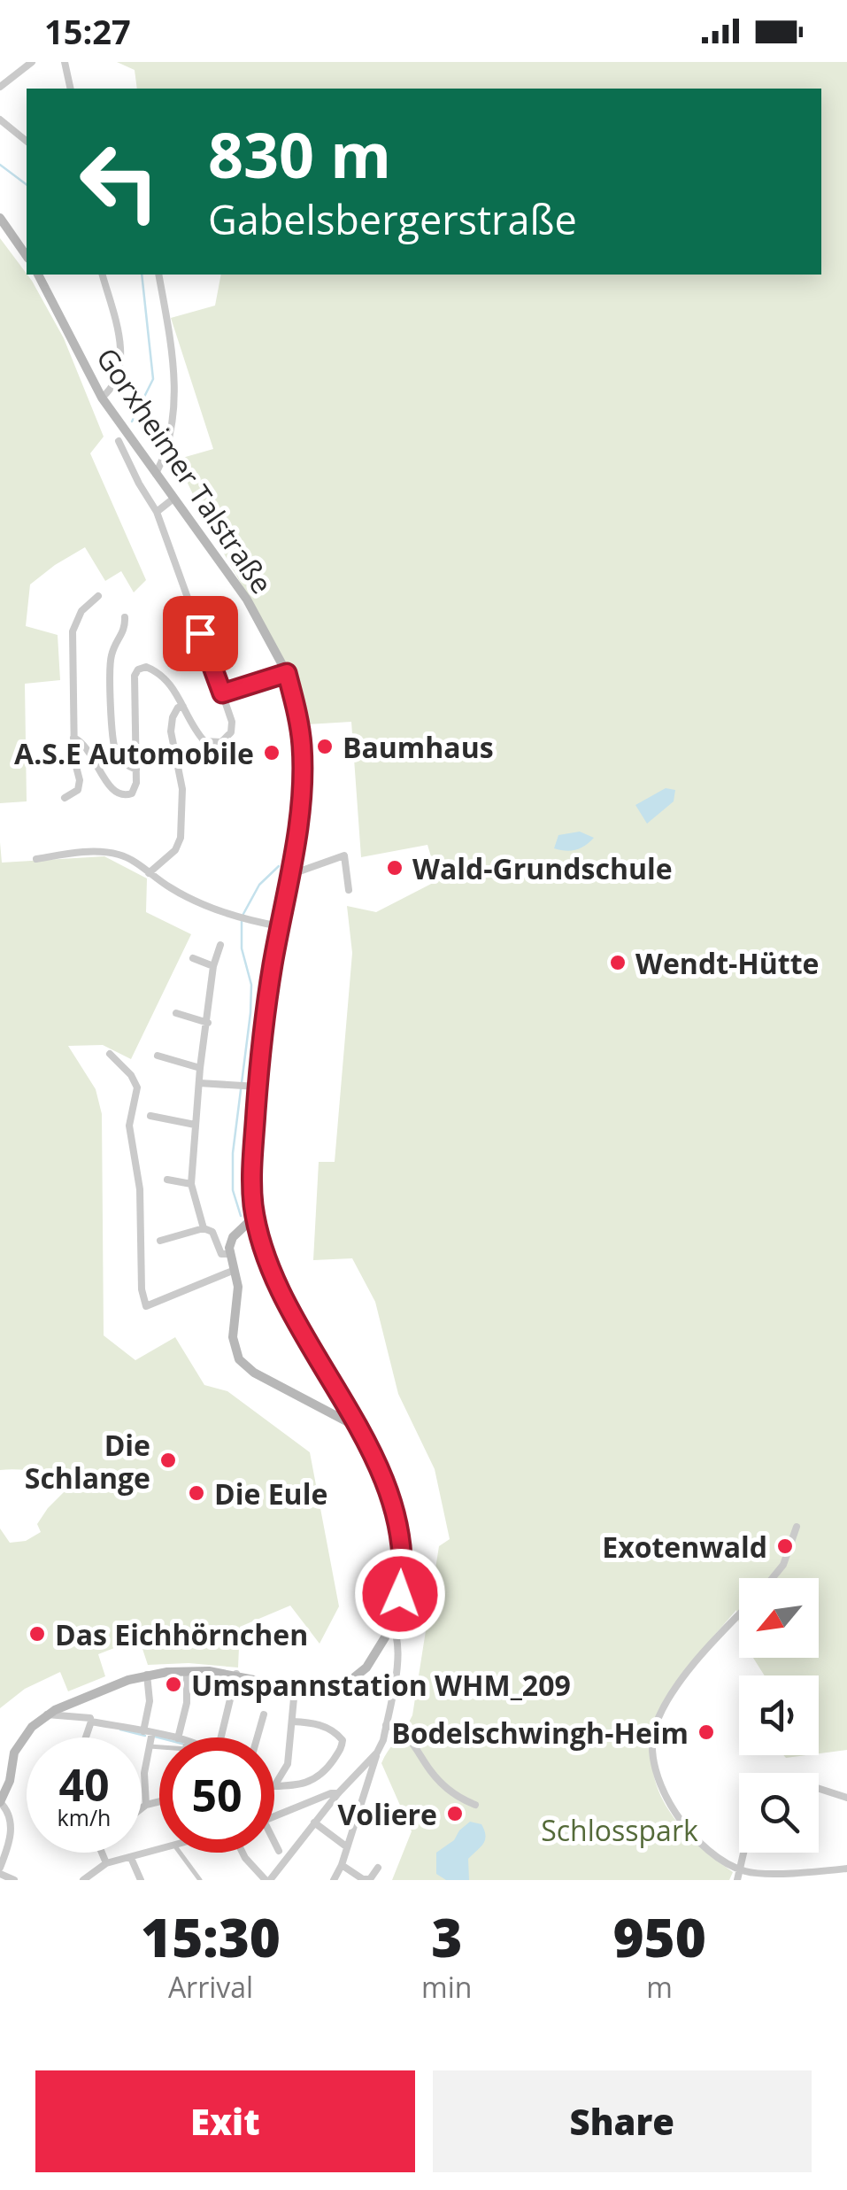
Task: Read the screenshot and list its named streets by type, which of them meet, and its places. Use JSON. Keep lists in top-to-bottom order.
{
  "streets": {
    "main road": ["Gorxheimer Talstraße"]
  },
  "parks": ["Schlosspark"],
  "places": [
    "Baumhaus",
    "A.S.E Automobile",
    "Wald-Grundschule",
    "Wendt-Hütte",
    "Die Schlange",
    "Die Eule",
    "Exotenwald",
    "Das Eichhörnchen",
    "Umspannstation WHM_209",
    "Bodelschwingh-Heim",
    "Voliere"
  ],
  "north": "bottom left",
  "page": {
    "status": "15:27",
    "turn": ["830 m", "Gabelsbergerstraße"],
    "speed": "40 km/h",
    "limit": "50",
    "eta": [
      "15:30",
      "Arrival",
      "3",
      "min",
      "950",
      "m"
    ],
    "buttons": ["Exit", "Share"]
  }
}
